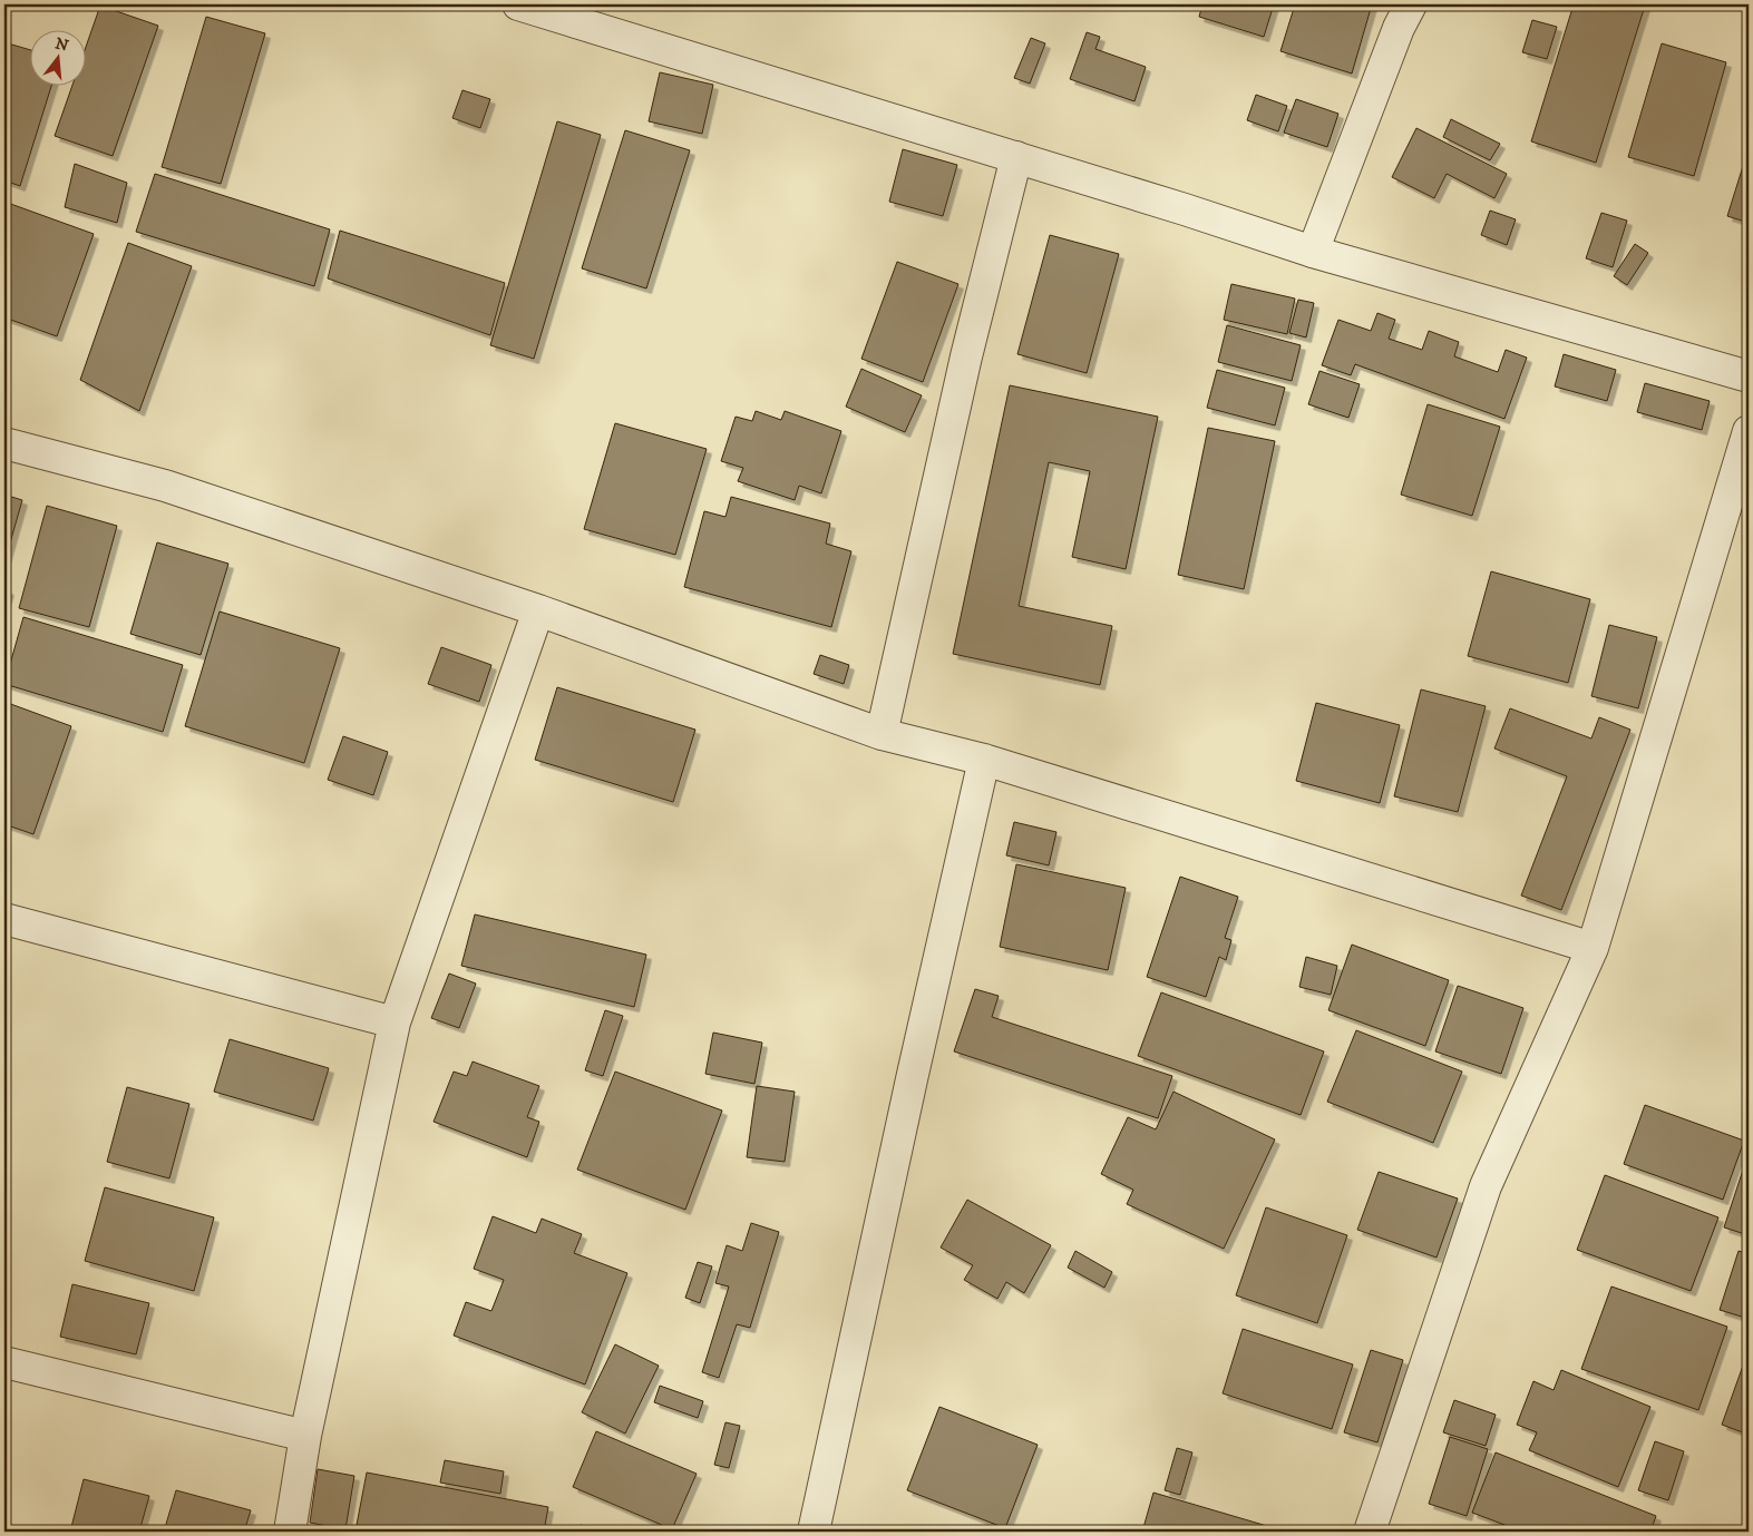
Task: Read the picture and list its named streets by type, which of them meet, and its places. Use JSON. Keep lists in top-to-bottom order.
{
  "north": "top"
}
